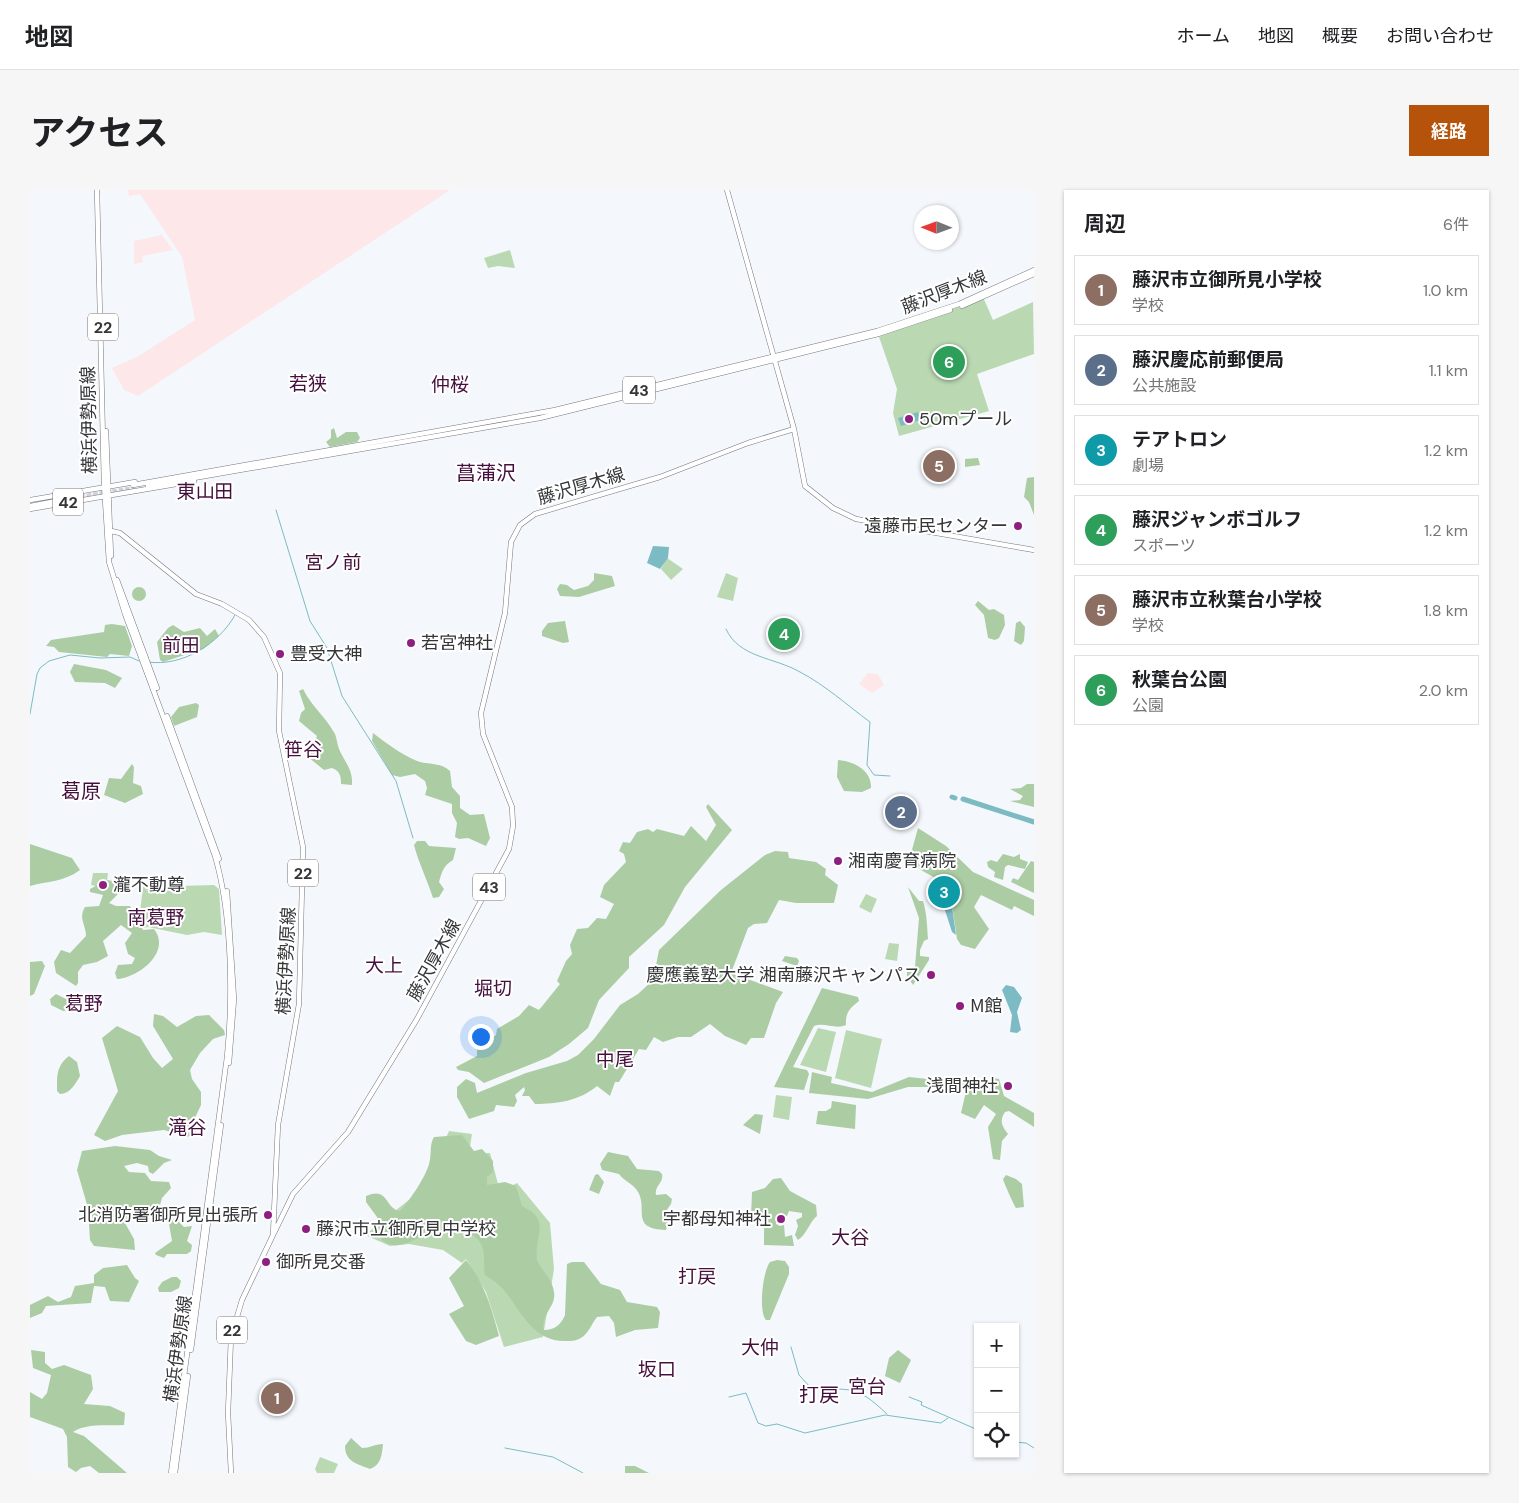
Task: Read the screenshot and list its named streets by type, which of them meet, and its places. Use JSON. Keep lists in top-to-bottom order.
{
  "streets": {
    "main road": [
      "藤沢厚木線",
      "22",
      "43",
      "横浜伊勢原線",
      "42"
    ]
  },
  "crossings": [
    ["藤沢厚木線", "横浜伊勢原線"],
    ["横浜伊勢原線", "42"]
  ],
  "districts": [
    "若狭",
    "仲桜",
    "菖蒲沢",
    "東山田",
    "宮ノ前",
    "前田",
    "笹谷",
    "葛原",
    "南葛野",
    "大上",
    "堀切",
    "葛野",
    "中尾",
    "滝谷",
    "大谷",
    "打戻",
    "大仲",
    "坂口",
    "宮台",
    "打戻"
  ],
  "places": [
    "50mプール",
    "遠藤市民センター",
    "若宮神社",
    "豊受大神",
    "湘南慶育病院",
    "瀧不動尊",
    "慶應義塾大学 湘南藤沢キャンパス",
    "Μ館",
    "浅間神社",
    "北消防署御所見出張所",
    "宇都母知神社",
    "藤沢市立御所見中学校",
    "御所見交番"
  ],
  "north": "left",
  "page": {
    "header": "地図",
    "nav": [
      "ホーム",
      "地図",
      "概要",
      "お問い合わせ"
    ],
    "title": "アクセス",
    "buttons": "経路",
    "heading": ["周辺", "6件"],
    "list": [
      {
        "mark": "1",
        "name": "藤沢市立御所見小学校",
        "note": "学校",
        "value": "1.0 km"
      },
      {
        "mark": "2",
        "name": "藤沢慶応前郵便局",
        "note": "公共施設",
        "value": "1.1 km"
      },
      {
        "mark": "3",
        "name": "テアトロン",
        "note": "劇場",
        "value": "1.2 km"
      },
      {
        "mark": "4",
        "name": "藤沢ジャンボゴルフ",
        "note": "スポーツ",
        "value": "1.2 km"
      },
      {
        "mark": "5",
        "name": "藤沢市立秋葉台小学校",
        "note": "学校",
        "value": "1.8 km"
      },
      {
        "mark": "6",
        "name": "秋葉台公園",
        "note": "公園",
        "value": "2.0 km"
      }
    ],
    "pins": [
      "6",
      "5",
      "4",
      "2",
      "3",
      "1"
    ],
    "map_buttons": ["+", "−"]
  }
}
